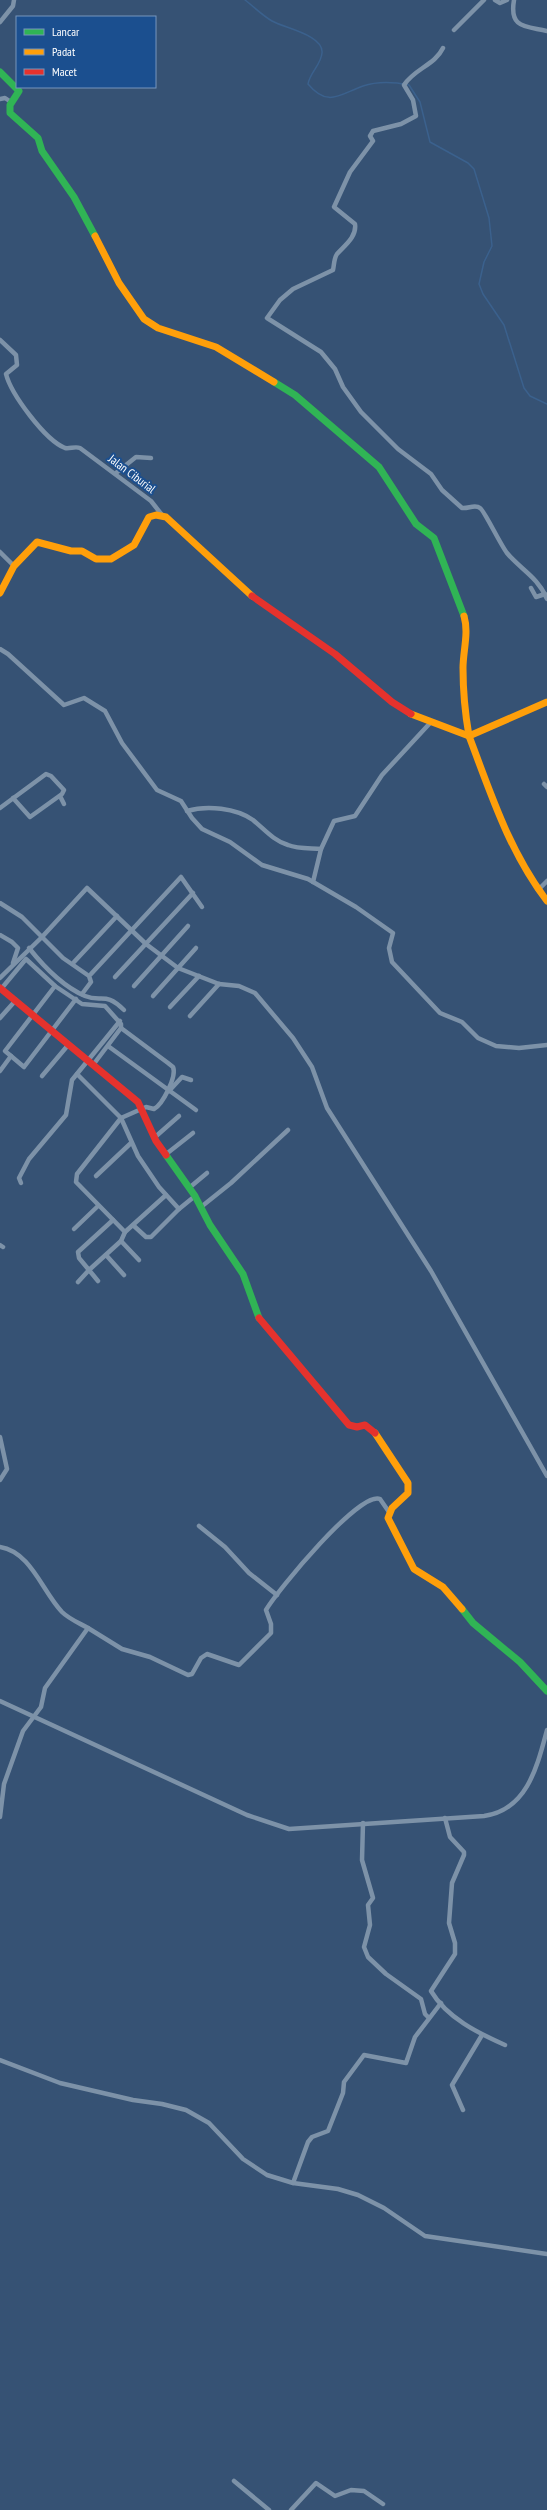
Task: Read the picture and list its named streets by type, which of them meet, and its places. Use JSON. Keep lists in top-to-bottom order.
{
  "streets": {
    "street": ["Jalan Ciburial"]
  },
  "legend": ["Lancar", "Padat", "Macet"]
}
